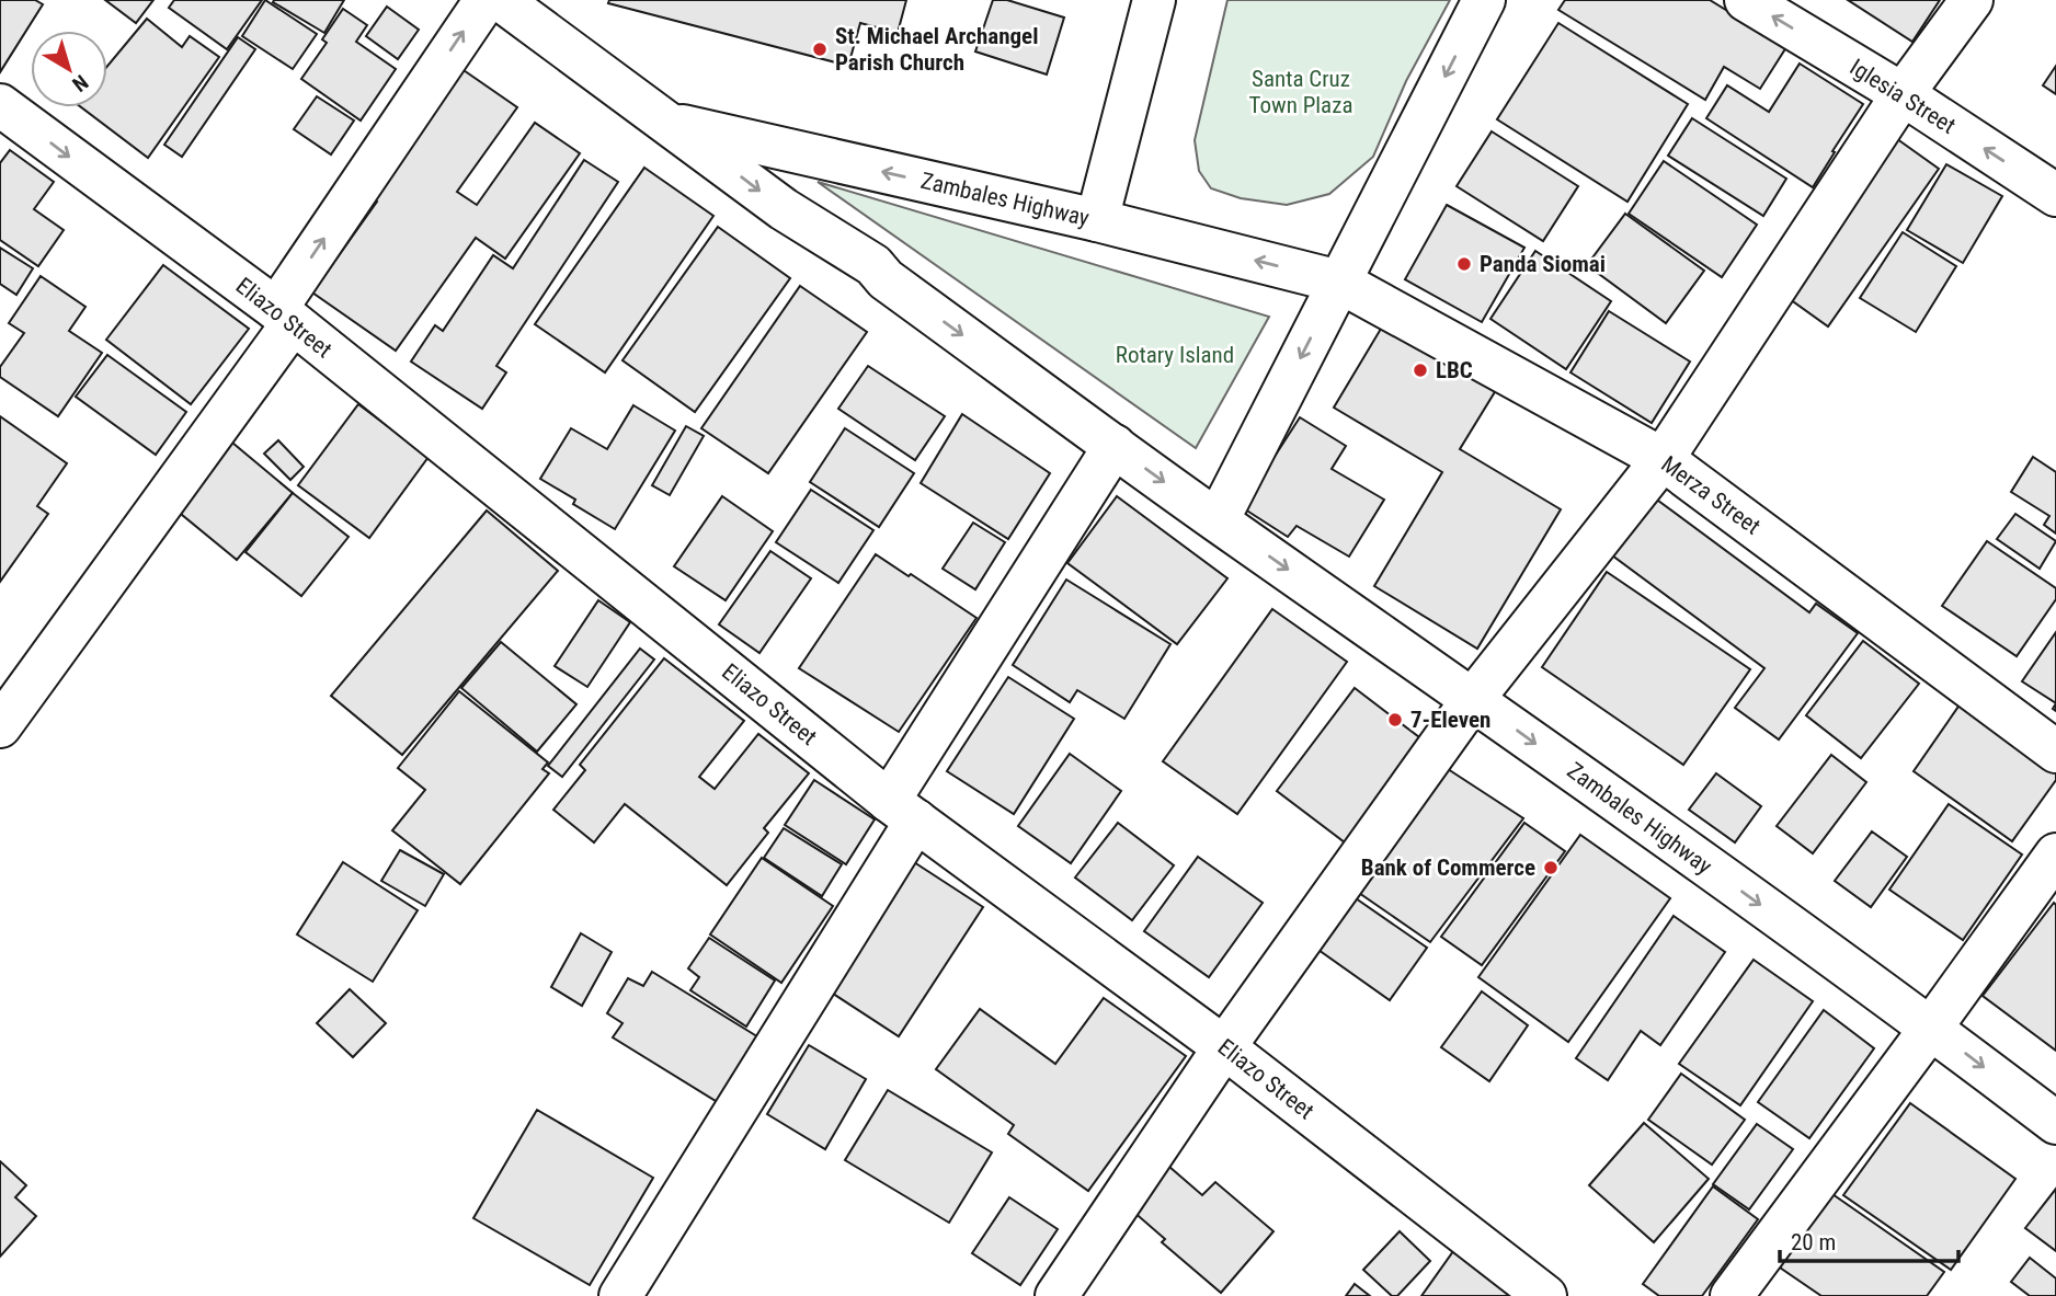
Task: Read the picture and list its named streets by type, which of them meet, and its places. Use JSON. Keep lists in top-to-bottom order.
{
  "streets": {
    "street": [
      "Iglesia Street",
      "Zambales Highway",
      "Eliazo Street",
      "Merza Street"
    ]
  },
  "crossings": [
    ["Zambales Highway", "Merza Street"]
  ],
  "one_way": ["Iglesia Street"],
  "parks": ["Santa Cruz Town Plaza", "Rotary Island"],
  "places": [
    "St. Michael Archangel Parish Church",
    "Panda Siomai",
    "LBC",
    "7-Eleven",
    "Bank of Commerce"
  ],
  "scale_bar": "20 m",
  "north": "bottom right"
}
